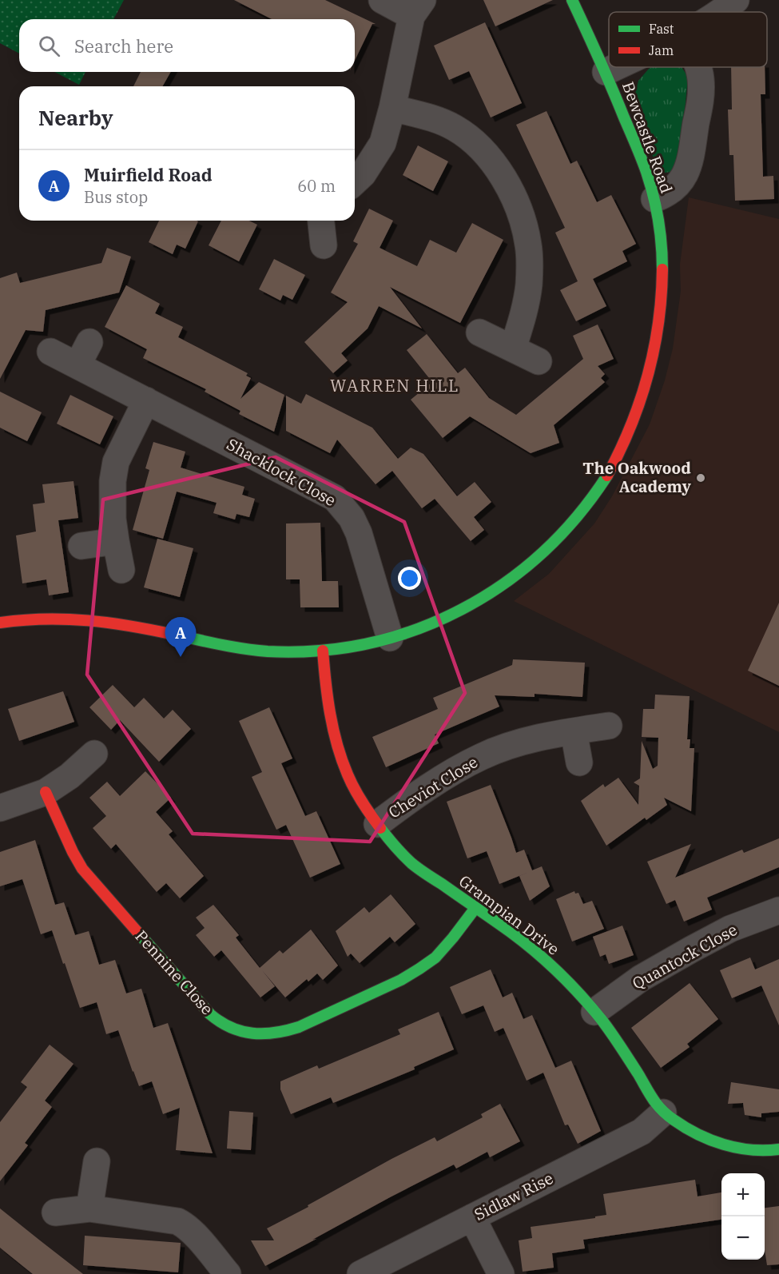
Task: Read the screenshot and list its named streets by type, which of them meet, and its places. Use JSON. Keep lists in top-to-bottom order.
{
  "streets": {
    "street": [
      "Bewcastle Road",
      "Shacklock Close",
      "Cheviot Close",
      "Grampian Drive",
      "Quantock Close",
      "Pennine Close",
      "Sidlaw Rise"
    ]
  },
  "crossings": [
    ["Bewcastle Road", "Shacklock Close"],
    ["Bewcastle Road", "Grampian Drive"],
    ["Cheviot Close", "Grampian Drive"],
    ["Grampian Drive", "Quantock Close"],
    ["Grampian Drive", "Pennine Close"],
    ["Grampian Drive", "Sidlaw Rise"]
  ],
  "districts": ["WARREN HILL"],
  "places": ["The Oakwood Academy"],
  "legend": ["Fast", "Jam"],
  "page": {
    "search": "Search here",
    "heading": "Nearby",
    "list": [
      {
        "mark": "A",
        "name": "Muirfield Road",
        "note": "Bus stop",
        "value": "60 m"
      }
    ],
    "pins": "A",
    "map_buttons": ["+", "−"]
  }
}
